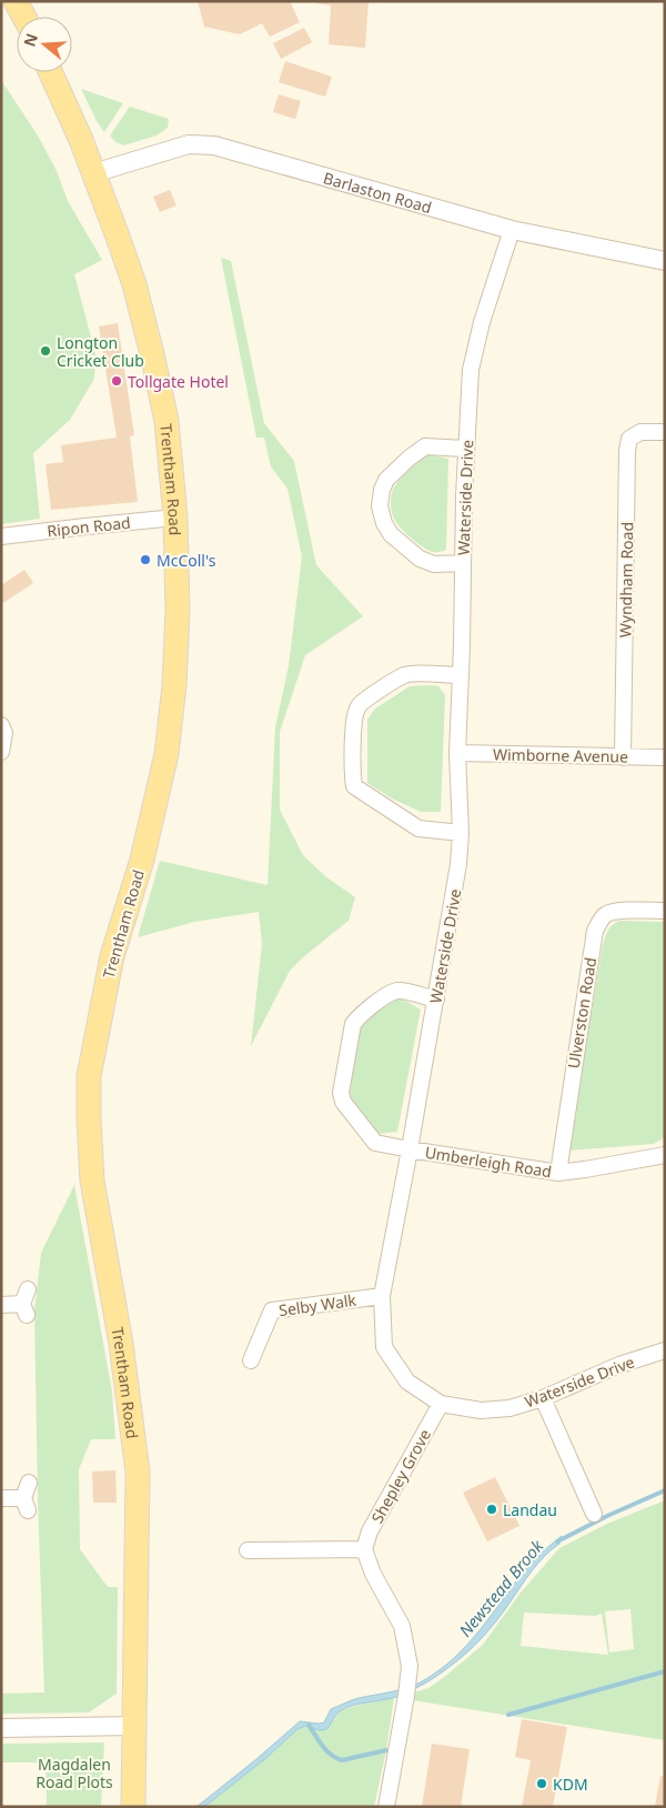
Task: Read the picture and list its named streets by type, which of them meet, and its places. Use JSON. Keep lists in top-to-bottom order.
{
  "streets": {
    "main road": ["Trentham Road"],
    "street": [
      "Barlaston Road",
      "Waterside Drive",
      "Ripon Road",
      "Wyndham Road",
      "Wimborne Avenue",
      "Ulverston Road",
      "Umberleigh Road",
      "Selby Walk",
      "Shepley Grove"
    ]
  },
  "crossings": [
    ["Barlaston Road", "Trentham Road"],
    ["Barlaston Road", "Waterside Drive"],
    ["Trentham Road", "Ripon Road"],
    ["Waterside Drive", "Wimborne Avenue"],
    ["Waterside Drive", "Umberleigh Road"],
    ["Waterside Drive", "Selby Walk"],
    ["Waterside Drive", "Shepley Grove"],
    ["Wyndham Road", "Wimborne Avenue"],
    ["Ulverston Road", "Umberleigh Road"]
  ],
  "water": ["Newstead Brook"],
  "parks": ["Magdalen Road Plots"],
  "places": [
    "Longton Cricket Club",
    "Tollgate Hotel",
    "McColl's",
    "Landau",
    "KDM"
  ],
  "north": "left"
}
